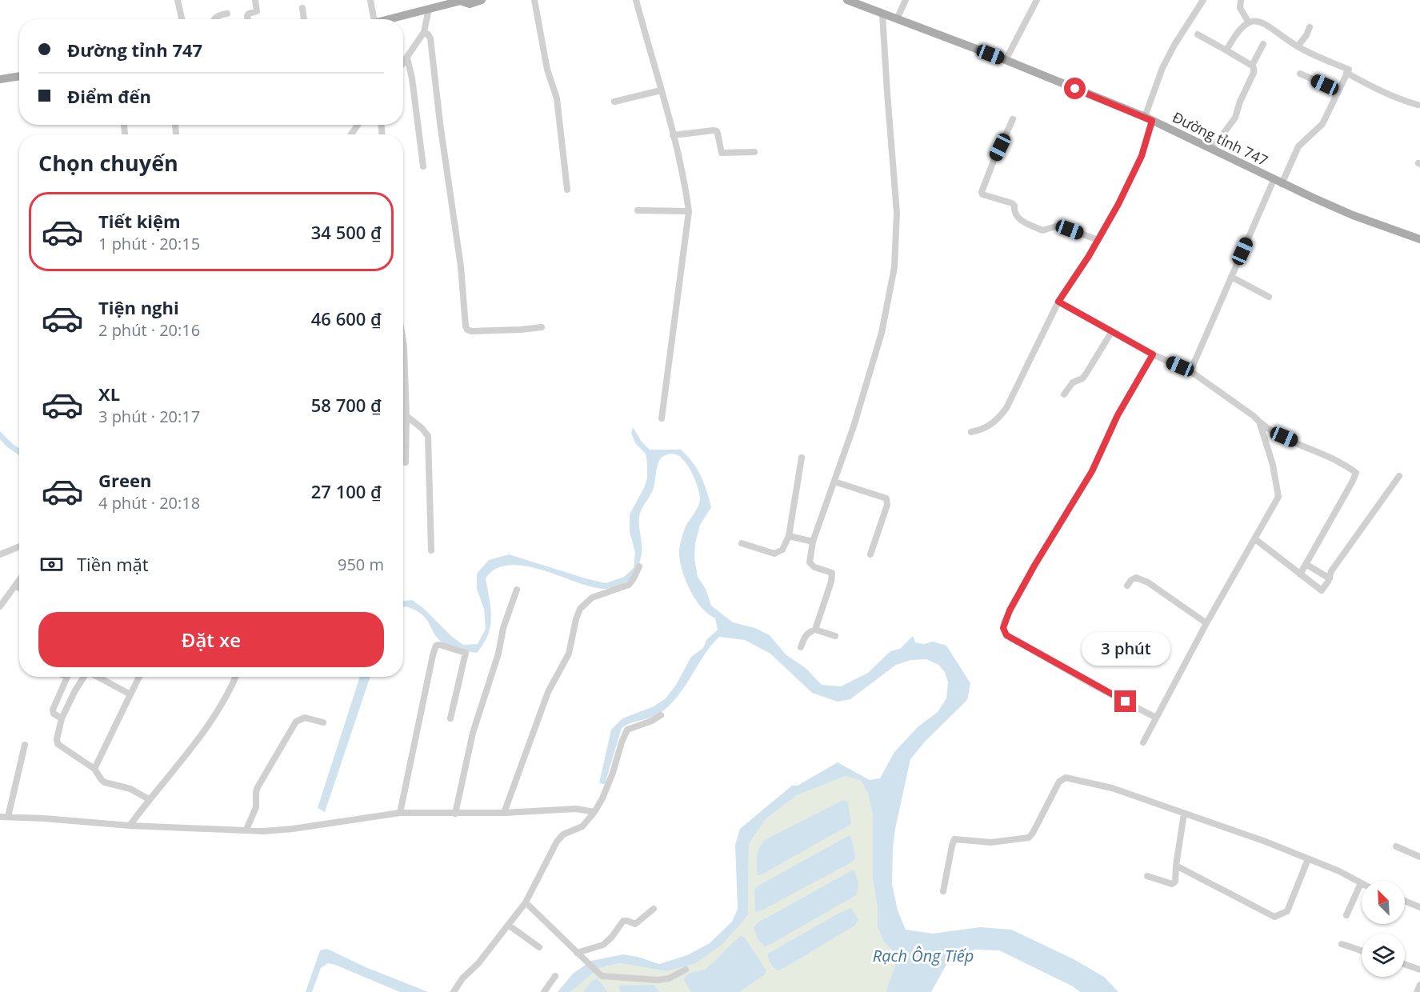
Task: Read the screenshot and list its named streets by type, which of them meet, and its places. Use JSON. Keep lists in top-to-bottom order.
{
  "streets": {
    "main road": ["Đường tỉnh 747"]
  },
  "water": ["Rạch Ông Tiếp"],
  "north": "top left",
  "page": {
    "banner": ["Đường tỉnh 747", "Điểm đến"],
    "heading": "Chọn chuyến",
    "list": [
      {
        "name": "Tiết kiệm",
        "note": "1 phút · 20:15",
        "value": "34 500 ₫"
      },
      {
        "name": "Tiện nghi",
        "note": "2 phút · 20:16",
        "value": "46 600 ₫"
      },
      {
        "name": "XL",
        "note": "3 phút · 20:17",
        "value": "58 700 ₫"
      },
      {
        "name": "Green",
        "note": "4 phút · 20:18",
        "value": "27 100 ₫"
      }
    ],
    "pay": ["Tiền mặt", "950 m"],
    "buttons": "Đặt xe",
    "bubble": "3 phút"
  }
}
